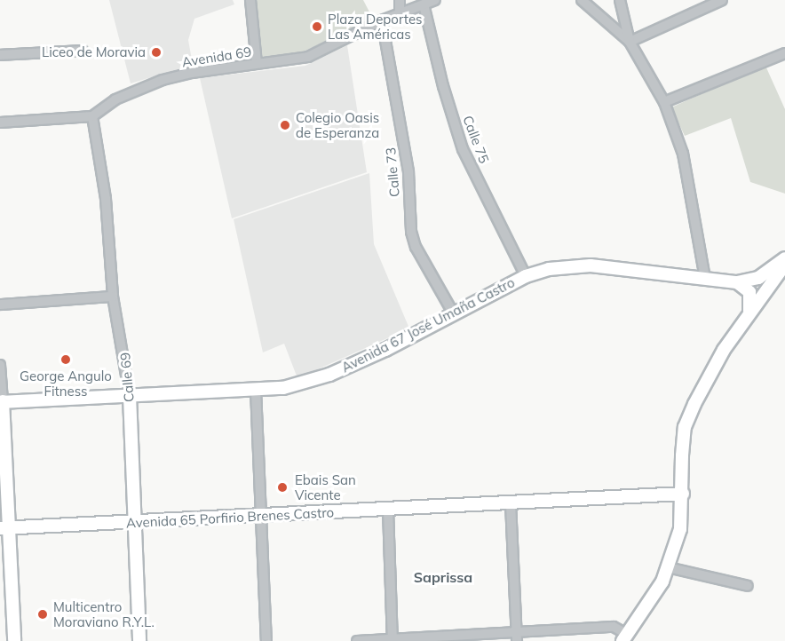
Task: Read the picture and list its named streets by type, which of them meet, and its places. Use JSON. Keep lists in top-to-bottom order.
{
  "streets": {
    "main road": ["Avenida 67 José Umaña Castro", "Calle 69", "Avenida 65 Porfirio Brenes Castro"],
    "street": ["Avenida 69", "Calle 75", "Calle 73"]
  },
  "crossings": [
    ["Avenida 69", "Calle 75"],
    ["Avenida 69", "Calle 73"],
    ["Avenida 69", "Calle 69"],
    ["Calle 75", "Avenida 67 José Umaña Castro"],
    ["Calle 73", "Avenida 67 José Umaña Castro"],
    ["Avenida 67 José Umaña Castro", "Calle 69"],
    ["Calle 69", "Avenida 65 Porfirio Brenes Castro"]
  ],
  "districts": ["Saprissa"],
  "places": [
    "Plaza Deportes Las Américas",
    "Liceo de Moravia",
    "Colegio Oasis de Esperanza",
    "George Angulo Fitness",
    "Ebais San Vicente",
    "Multicentro Moraviano R.Y.L."
  ]
}
